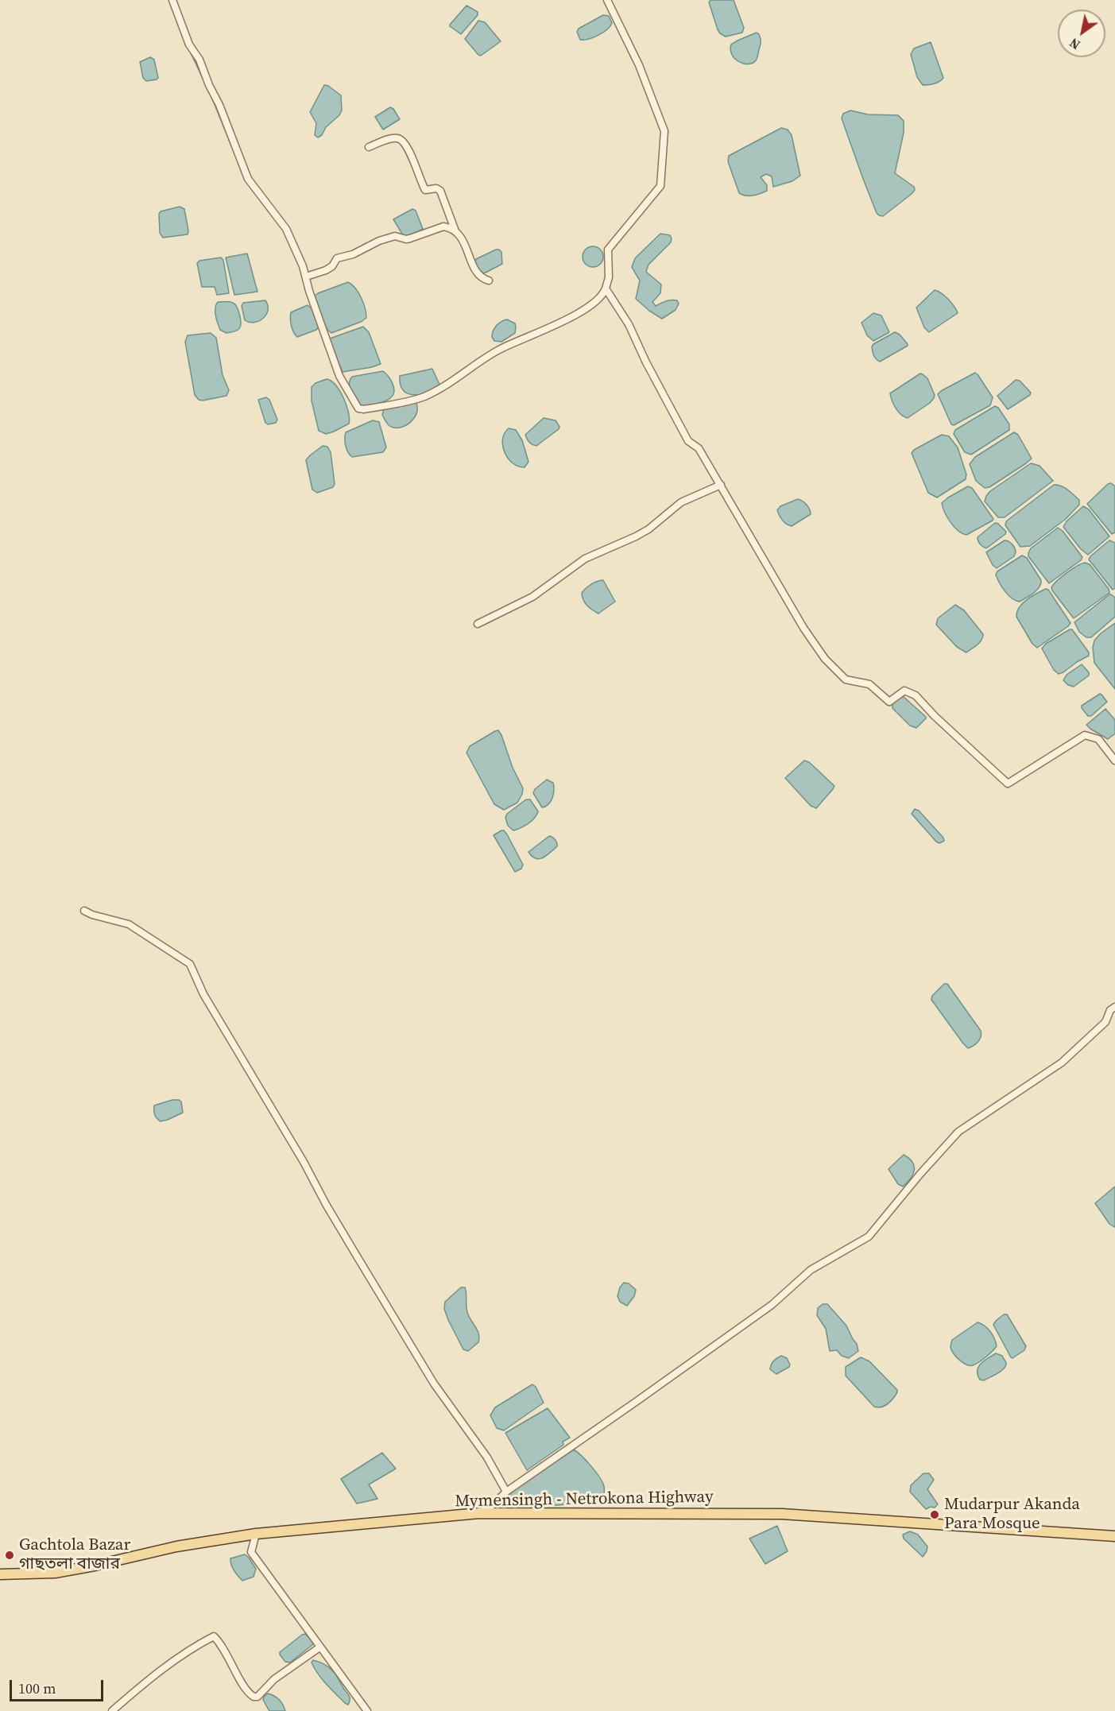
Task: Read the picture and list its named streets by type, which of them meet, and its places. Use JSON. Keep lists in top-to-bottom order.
{
  "streets": {
    "main road": ["Mymensingh - Netrokona Highway"]
  },
  "places": ["Mudarpur Akanda Para Mosque", "Gachtola Bazar গাছতলা বাজার"],
  "scale_bar": "100 m",
  "north": "bottom left"
}
